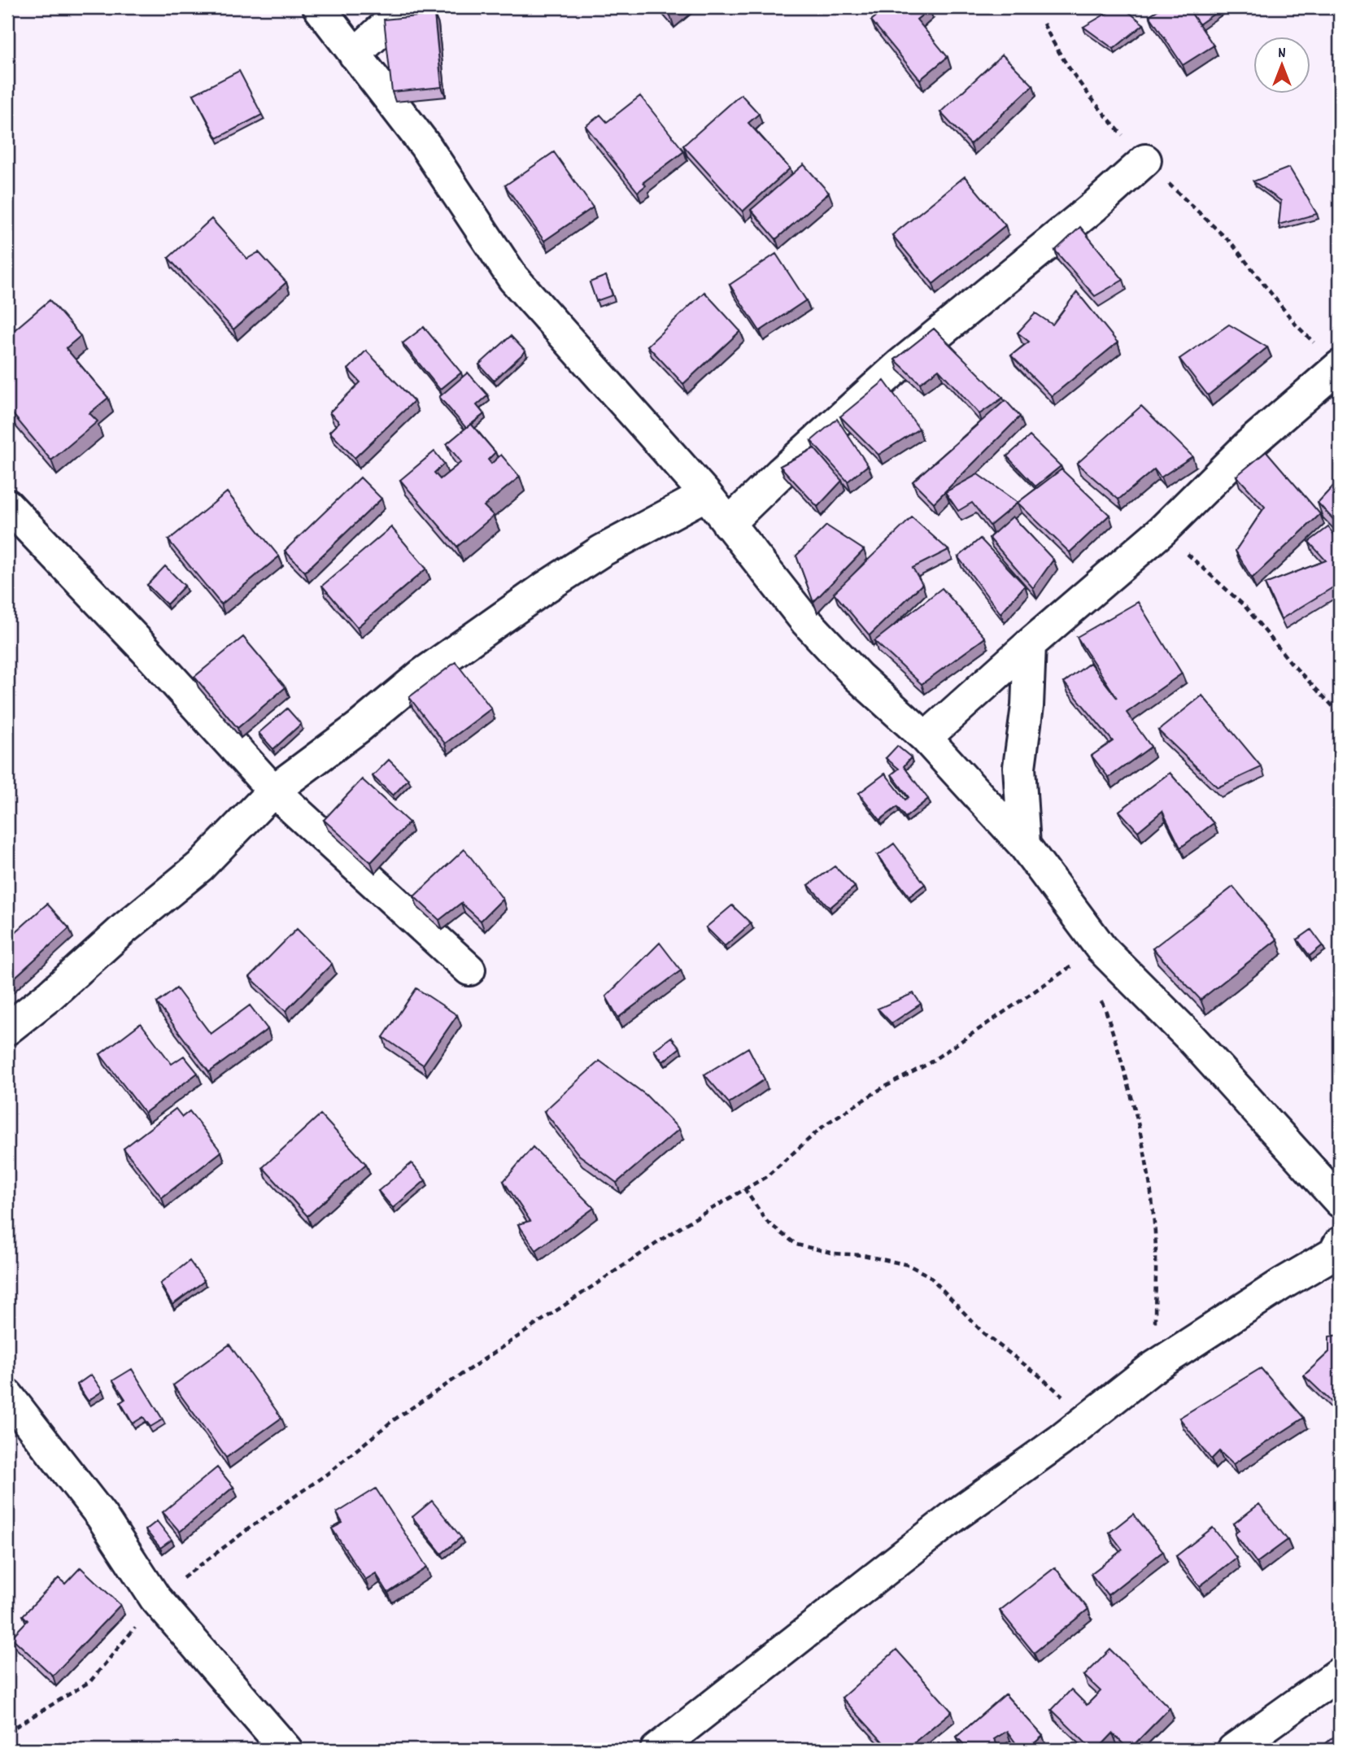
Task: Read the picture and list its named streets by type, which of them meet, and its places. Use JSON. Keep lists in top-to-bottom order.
{
  "north": "top"
}
